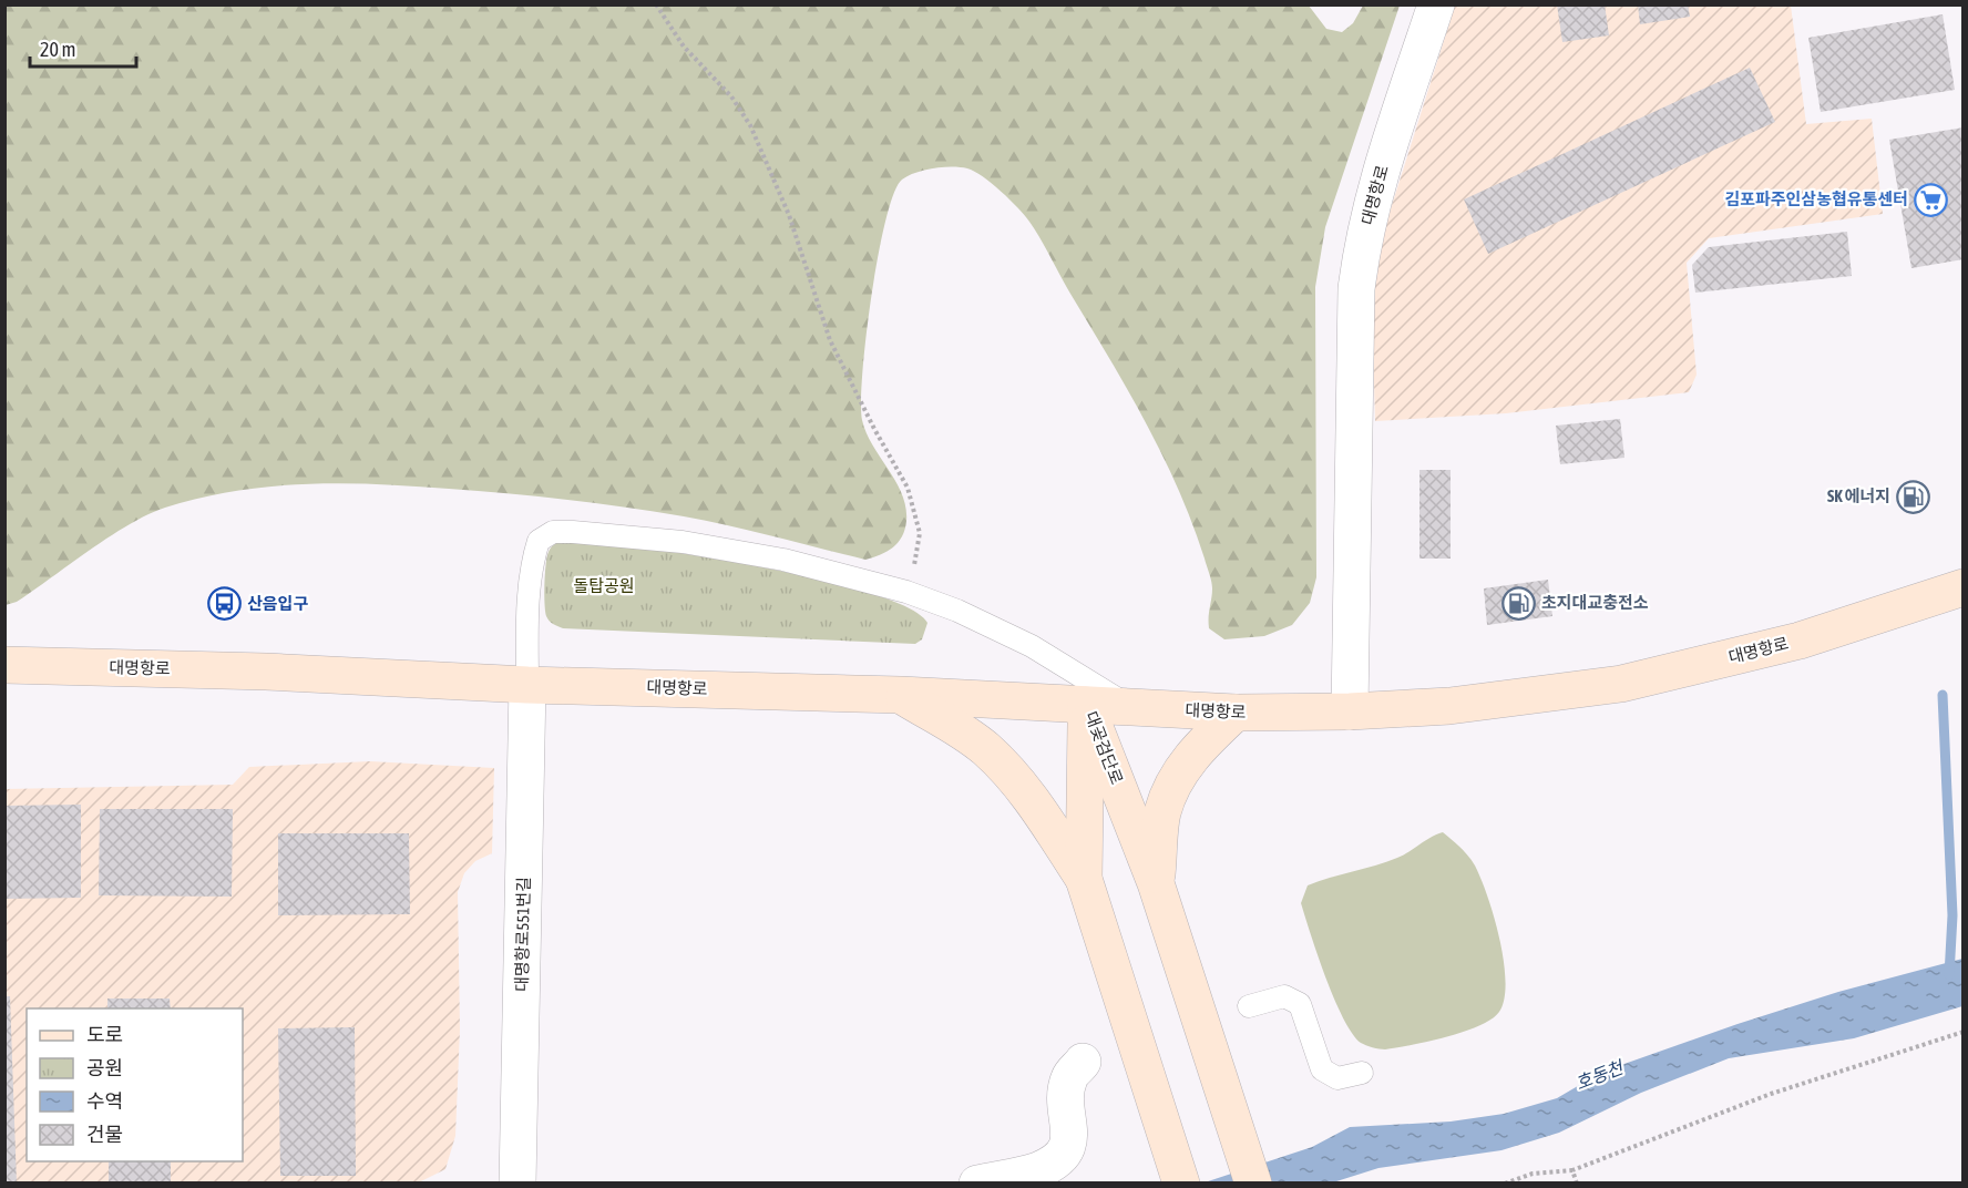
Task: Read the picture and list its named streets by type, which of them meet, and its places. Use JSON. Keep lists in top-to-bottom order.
{
  "streets": {
    "main road": ["대명항로", "대곶검단로"],
    "street": ["대명항로551번길"]
  },
  "crossings": [
    ["대명항로", "대곶검단로"],
    ["대명항로", "대명항로551번길"]
  ],
  "water": ["호동천"],
  "parks": ["돌탑공원"],
  "places": {
    "supermarket": ["김포파주인삼농협유통센터"],
    "fuel station": ["SK 에너지", "초지대교충전소"],
    "bus stop": ["산음입구"]
  },
  "legend": [
    "도로",
    "공원",
    "수역",
    "건물"
  ],
  "scale_bar": "20 m"
}
